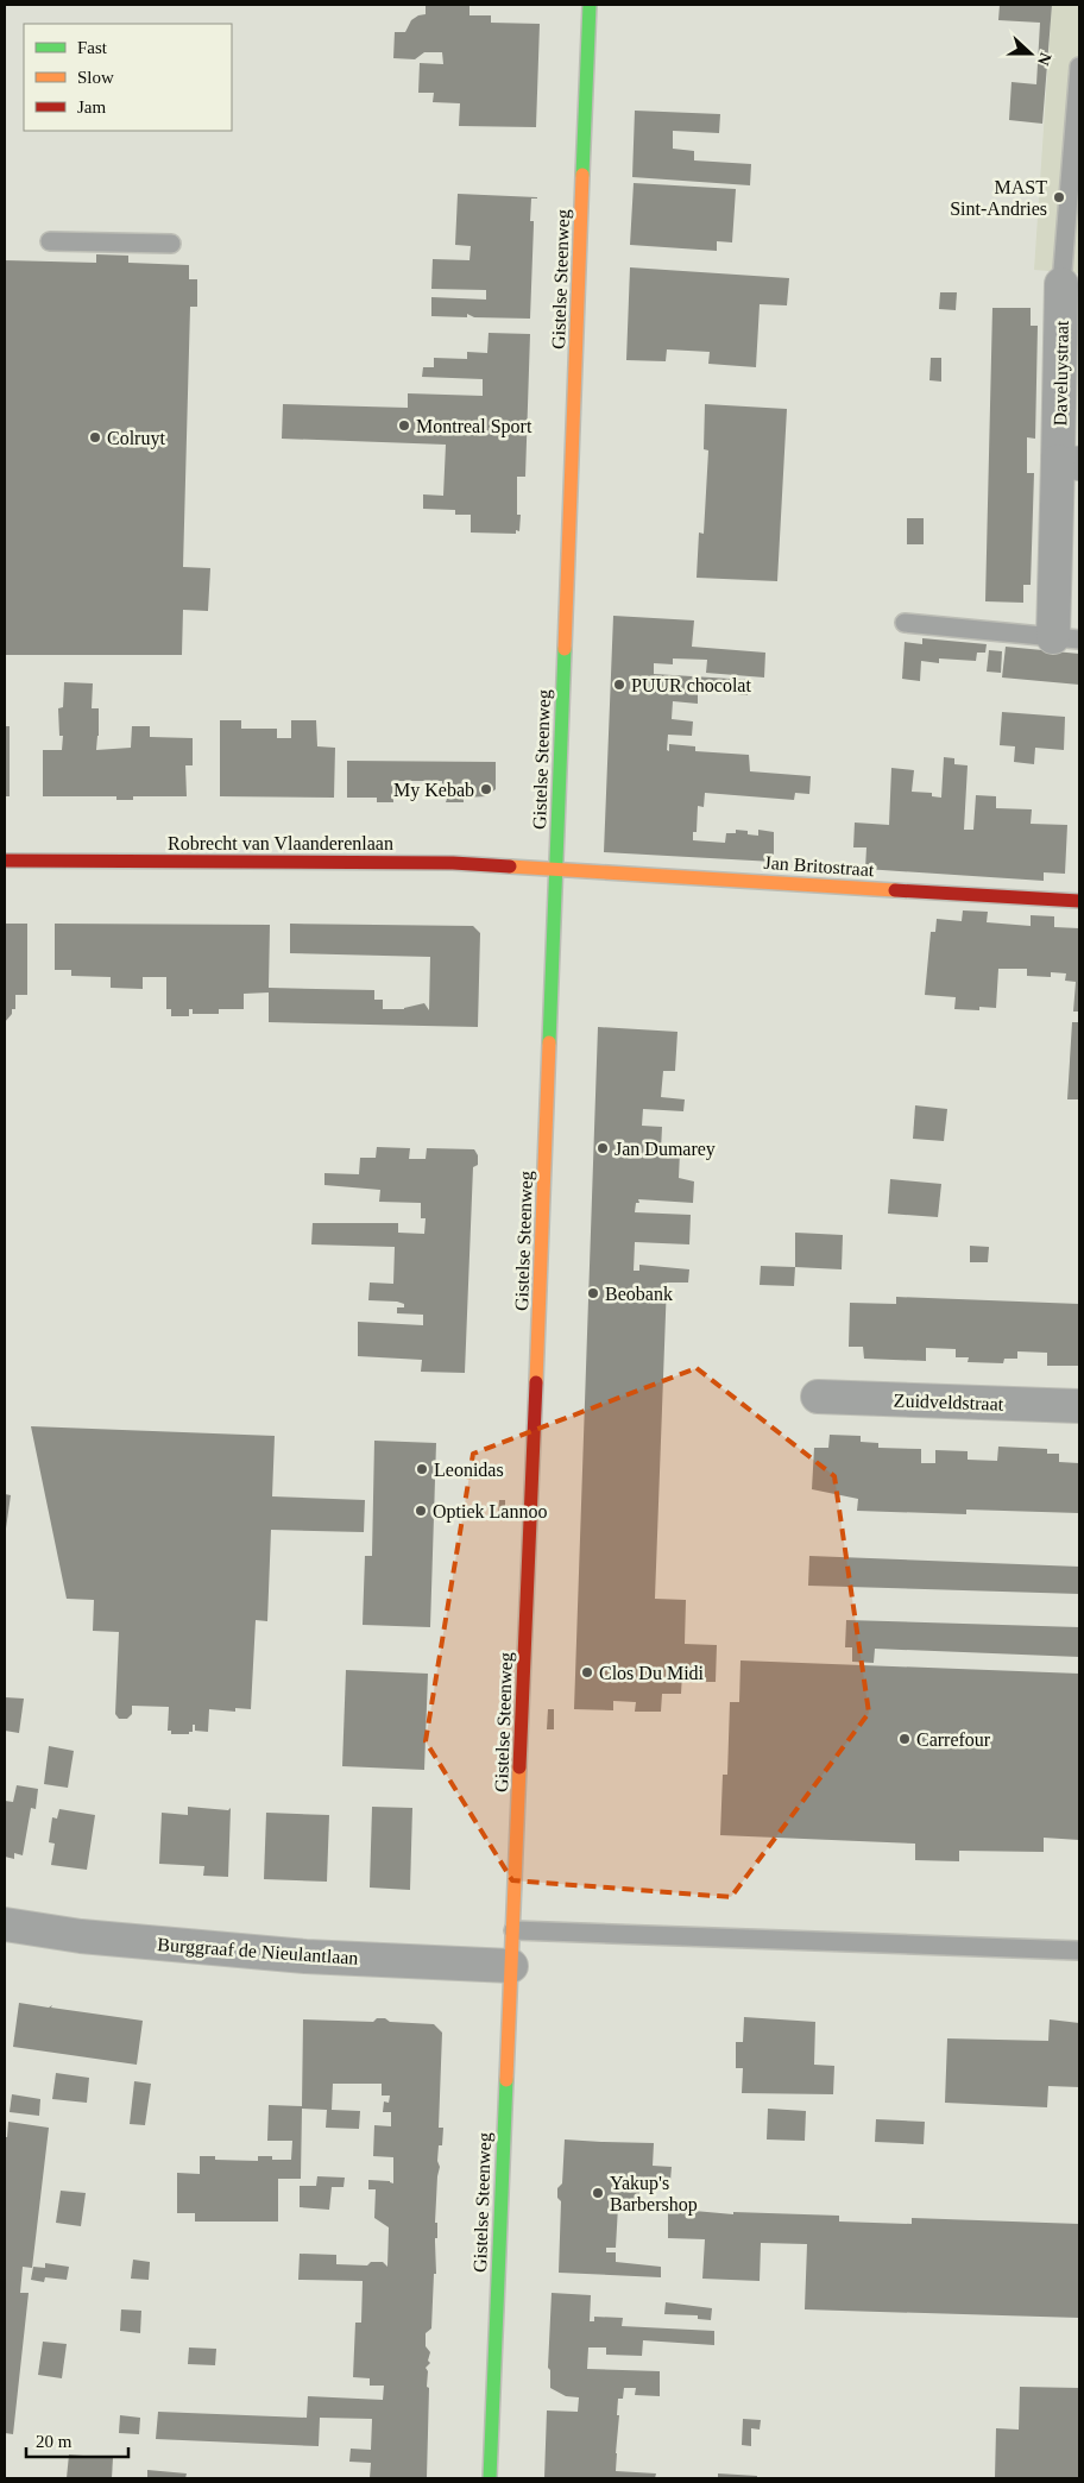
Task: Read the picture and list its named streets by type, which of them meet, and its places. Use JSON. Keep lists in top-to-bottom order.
{
  "streets": {
    "main road": ["Gistelse Steenweg", "Robrecht van Vlaanderenlaan", "Jan Britostraat"],
    "street": ["Daveluystraat", "Zuidveldstraat", "Burggraaf de Nieulantlaan"]
  },
  "crossings": [
    ["Gistelse Steenweg", "Robrecht van Vlaanderenlaan"],
    ["Gistelse Steenweg", "Jan Britostraat"],
    ["Gistelse Steenweg", "Burggraaf de Nieulantlaan"],
    ["Robrecht van Vlaanderenlaan", "Jan Britostraat"]
  ],
  "places": [
    "MAST Sint-Andries",
    "Montreal Sport",
    "Colruyt",
    "PUUR chocolat",
    "My Kebab",
    "Jan Dumarey",
    "Beobank",
    "Leonidas",
    "Optiek Lannoo",
    "Clos Du Midi",
    "Carrefour",
    "Yakup's Barbershop"
  ],
  "legend": ["Fast", "Slow", "Jam"],
  "scale_bar": "20 m",
  "north": "right"
}
